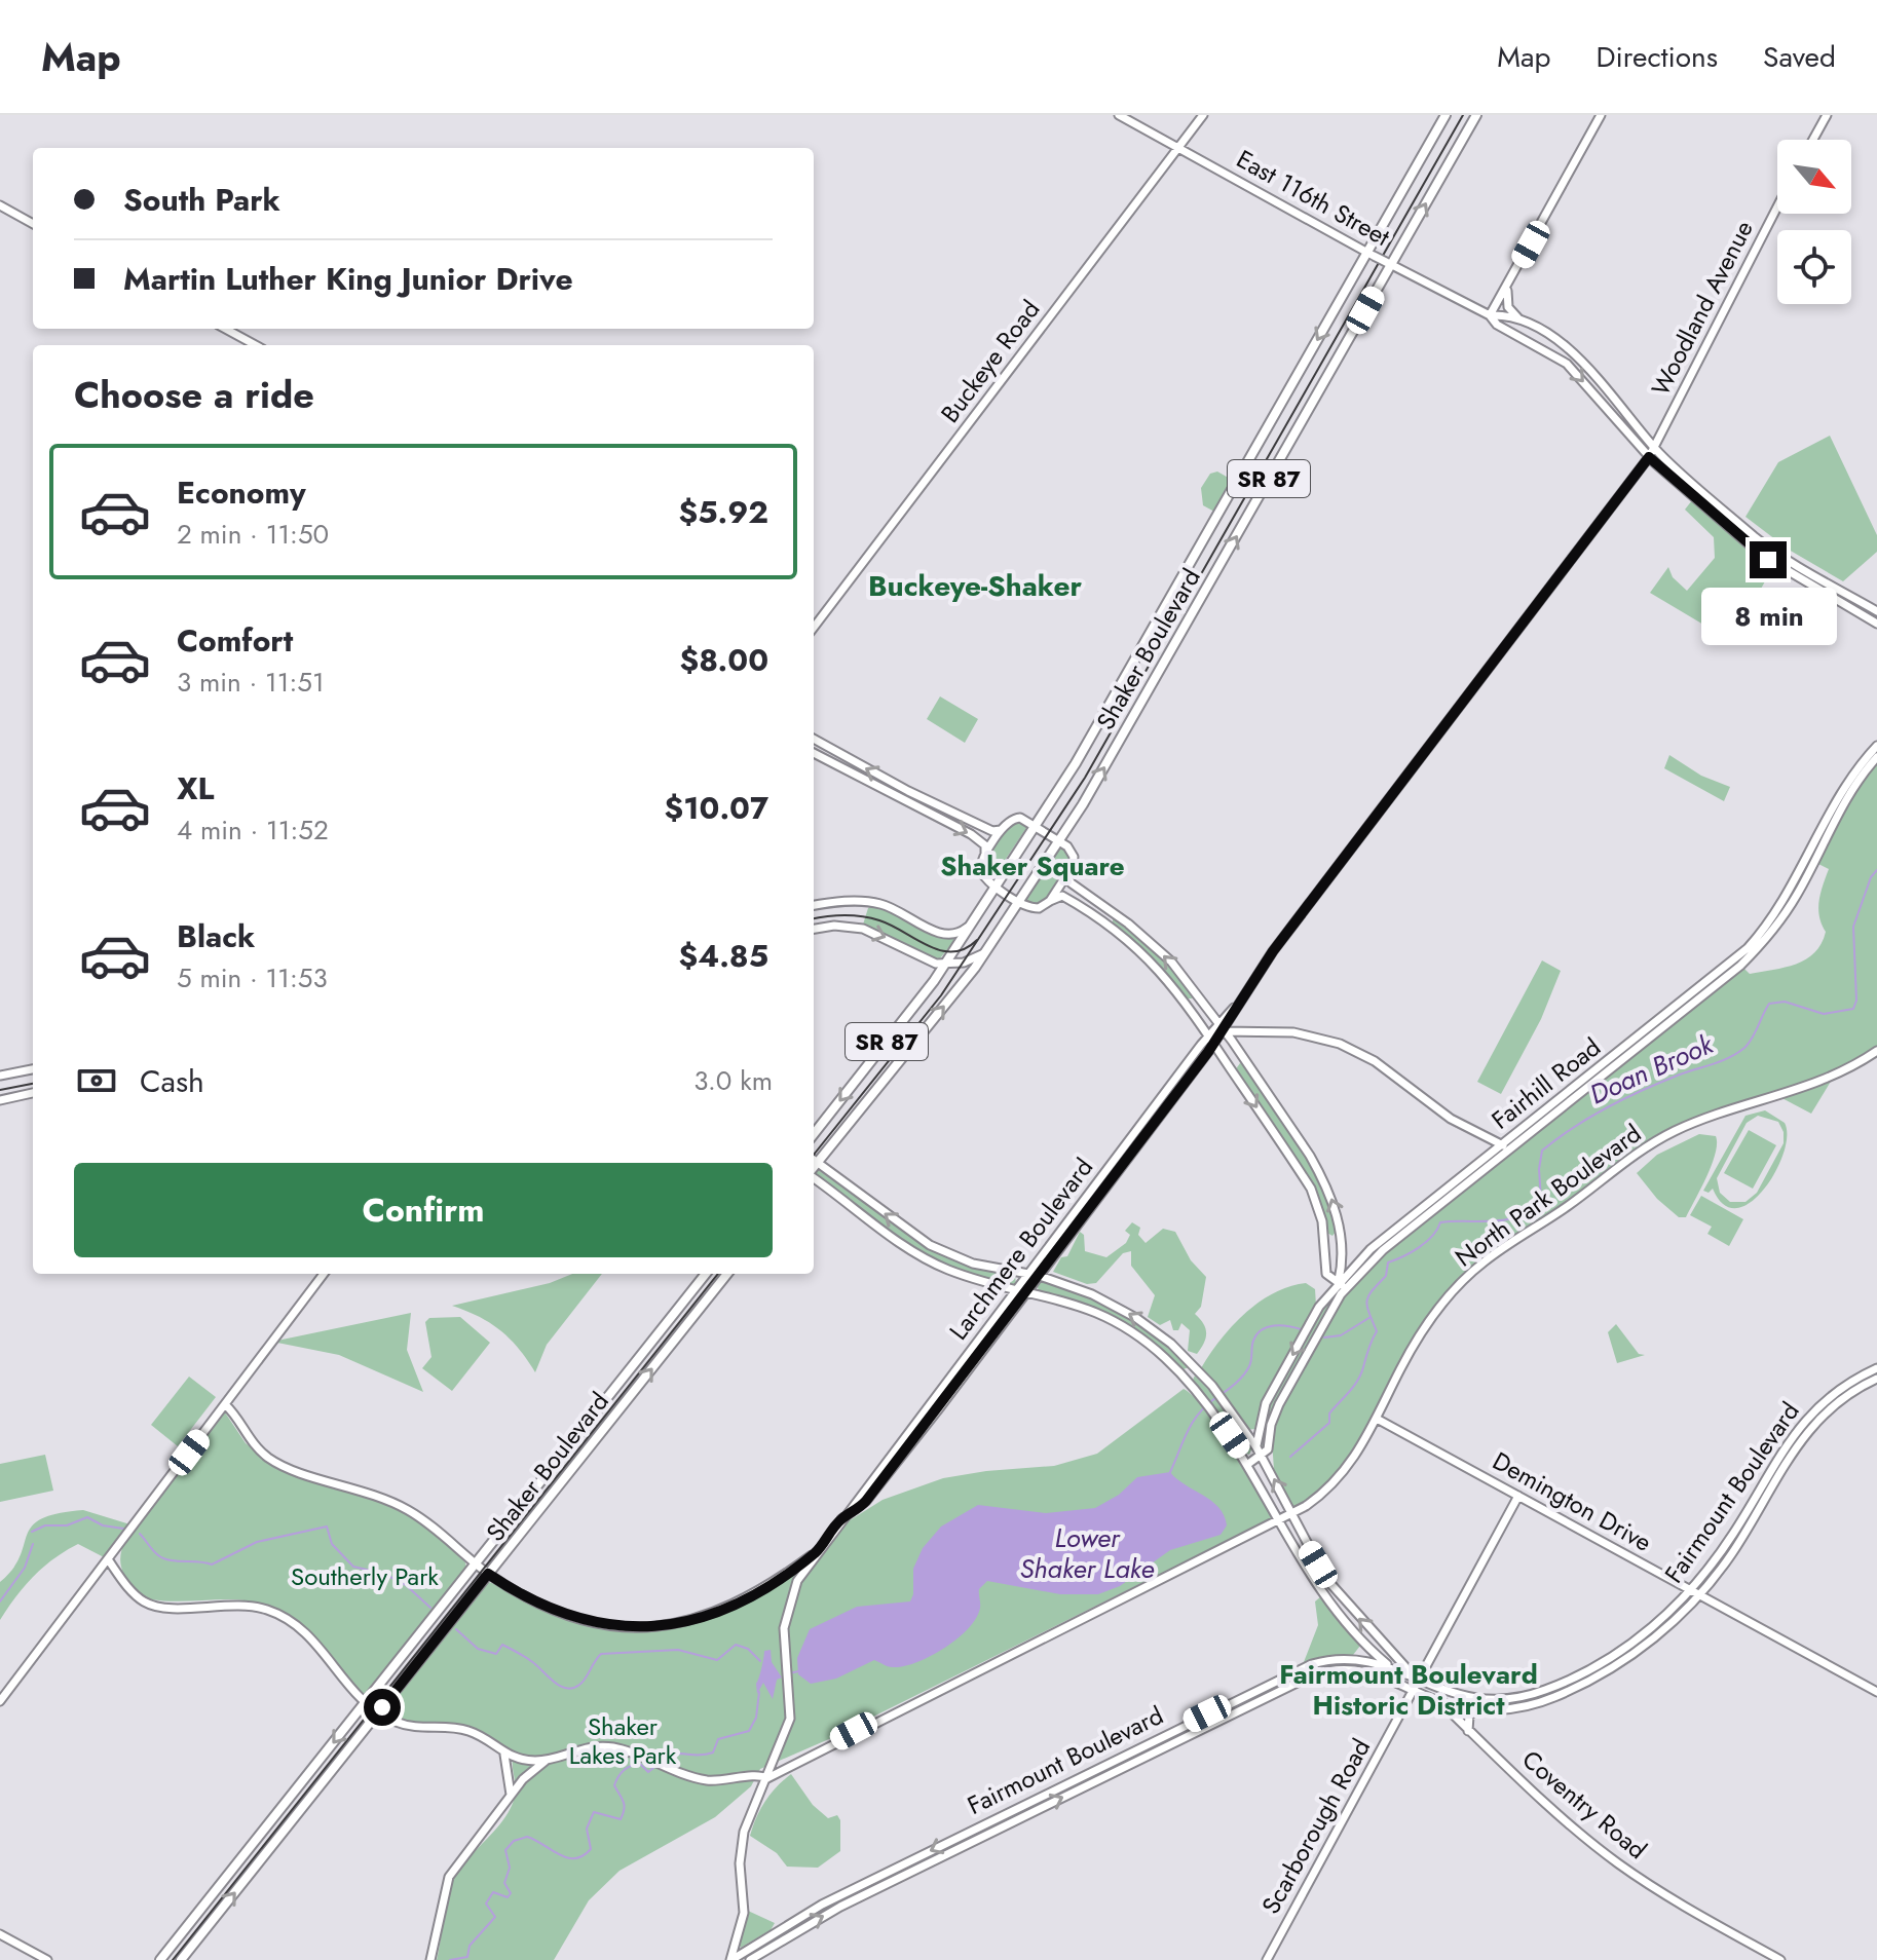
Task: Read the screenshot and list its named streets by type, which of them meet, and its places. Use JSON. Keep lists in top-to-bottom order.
{
  "streets": {
    "main road": [
      "East 116th Street",
      "Woodland Avenue",
      "Buckeye Road",
      "SR 87",
      "Shaker Boulevard",
      "Fairhill Road",
      "North Park Boulevard",
      "Larchmere Boulevard",
      "Fairmount Boulevard",
      "Demington Drive",
      "Coventry Road",
      "Scarborough Road"
    ]
  },
  "crossings": [
    ["East 116th Street", "Buckeye Road"],
    ["East 116th Street", "Shaker Boulevard"],
    ["Woodland Avenue", "Larchmere Boulevard"],
    ["Shaker Boulevard", "Coventry Road"],
    ["Fairhill Road", "Coventry Road"],
    ["North Park Boulevard", "Demington Drive"],
    ["North Park Boulevard", "Coventry Road"],
    ["Larchmere Boulevard", "Coventry Road"],
    ["Fairmount Boulevard", "Demington Drive"],
    ["Fairmount Boulevard", "Coventry Road"],
    ["Fairmount Boulevard", "Scarborough Road"],
    ["Demington Drive", "Scarborough Road"],
    ["Coventry Road", "Scarborough Road"]
  ],
  "districts": ["Buckeye-Shaker", "Shaker Square", "Fairmount Boulevard Historic District"],
  "water": ["Doan Brook", "Lower Shaker Lake"],
  "parks": ["Southerly Park", "Shaker Lakes Park"],
  "north": "bottom right",
  "page": {
    "header": "Map",
    "nav": ["Map", "Directions", "Saved"],
    "banner": ["South Park", "Martin Luther King Junior Drive"],
    "heading": "Choose a ride",
    "list": [
      {
        "name": "Economy",
        "note": "2 min · 11:50",
        "value": "$5.92"
      },
      {
        "name": "Comfort",
        "note": "3 min · 11:51",
        "value": "$8.00"
      },
      {
        "name": "XL",
        "note": "4 min · 11:52",
        "value": "$10.07"
      },
      {
        "name": "Black",
        "note": "5 min · 11:53",
        "value": "$4.85"
      }
    ],
    "bubble": "8 min",
    "pay": ["Cash", "3.0 km"],
    "buttons": "Confirm"
  }
}
